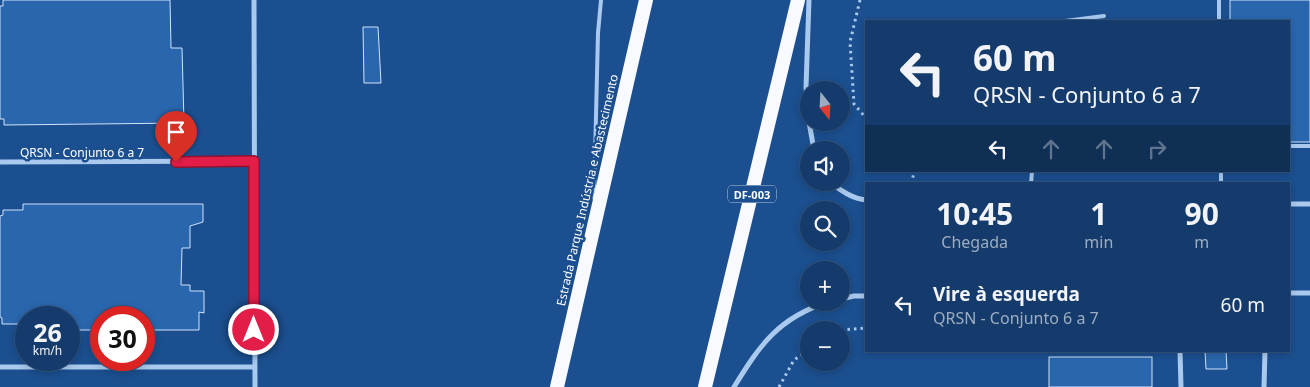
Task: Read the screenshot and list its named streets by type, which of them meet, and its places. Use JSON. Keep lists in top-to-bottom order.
{
  "streets": {
    "highway": ["Estrada Parque Indústria e Abastecimento", "DF-003"],
    "street": ["QRSN - Conjunto 6 a 7"]
  },
  "north": "bottom",
  "page": {
    "turn": ["60 m", "QRSN - Conjunto 6 a 7"],
    "map_buttons": ["+", "−"],
    "eta": [
      "10:45",
      "Chegada",
      "1",
      "min",
      "90",
      "m"
    ],
    "list": [
      {
        "name": "Vire à esquerda",
        "note": "QRSN - Conjunto 6 a 7",
        "value": "60 m"
      }
    ],
    "speed": "26 km/h",
    "limit": "30"
  }
}
